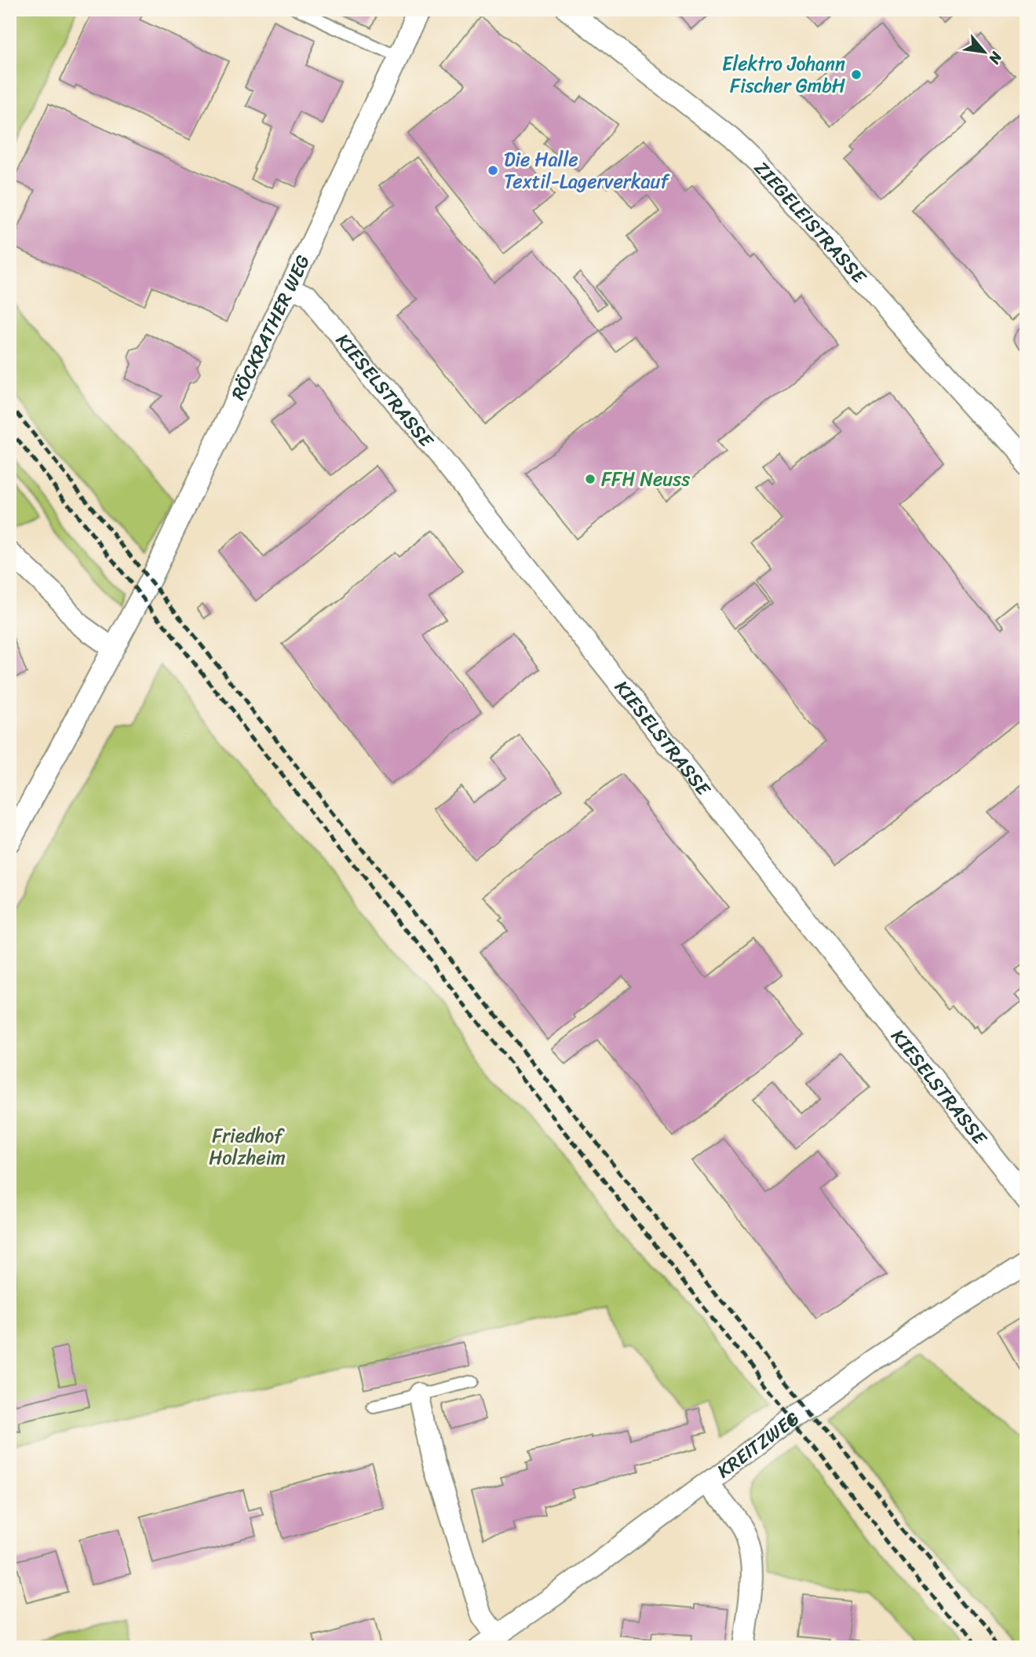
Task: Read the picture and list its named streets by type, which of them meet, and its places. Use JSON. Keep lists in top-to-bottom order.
{
  "streets": {
    "street": [
      "ZIEGELEISTRASSE",
      "RÖCKRATHER WEG",
      "KIESELSTRASSE",
      "KREITZWEG"
    ]
  },
  "crossings": [
    ["RÖCKRATHER WEG", "KIESELSTRASSE"]
  ],
  "parks": ["Friedhof Holzheim"],
  "places": ["Elektro Johann Fischer GmbH", "Die Halle Textil-Lagerverkauf", "FFH Neuss"],
  "north": "bottom right"
}
